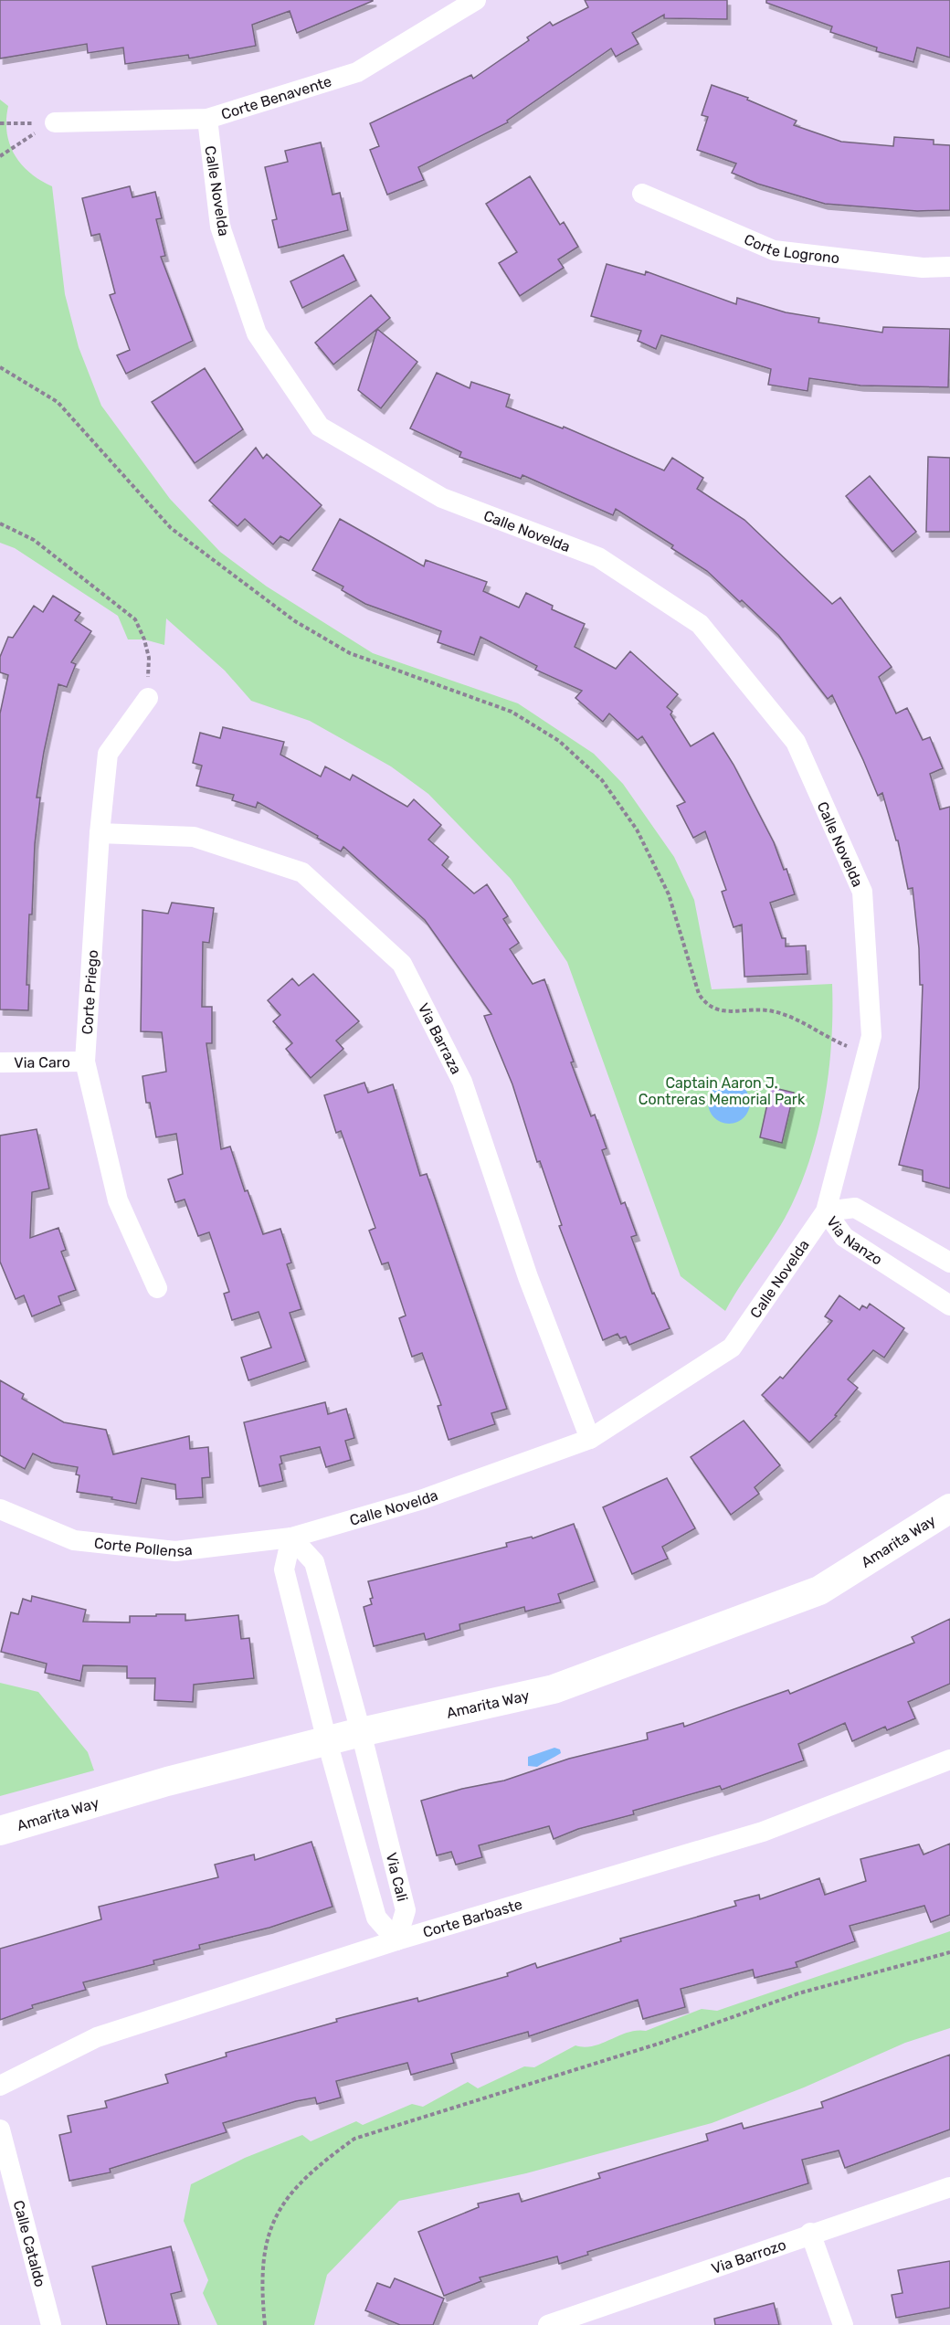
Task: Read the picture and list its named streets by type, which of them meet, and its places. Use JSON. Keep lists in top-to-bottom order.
{
  "streets": {
    "street": [
      "Corte Benavente",
      "Calle Novelda",
      "Corte Logrono",
      "Corte Priego",
      "Via Barraza",
      "Via Caro",
      "Via Nanzo",
      "Amarita Way",
      "Corte Pollensa",
      "Via Cali",
      "Corte Barbaste",
      "Calle Cataldo",
      "Via Barrozo"
    ]
  },
  "crossings": [
    ["Corte Benavente", "Calle Novelda"],
    ["Calle Novelda", "Via Barraza"],
    ["Calle Novelda", "Via Nanzo"],
    ["Calle Novelda", "Corte Pollensa"],
    ["Calle Novelda", "Via Cali"],
    ["Corte Priego", "Via Barraza"],
    ["Corte Priego", "Via Caro"],
    ["Amarita Way", "Via Cali"],
    ["Corte Pollensa", "Via Cali"],
    ["Via Cali", "Corte Barbaste"]
  ],
  "parks": ["Captain Aaron J. Contreras Memorial Park"]
}
